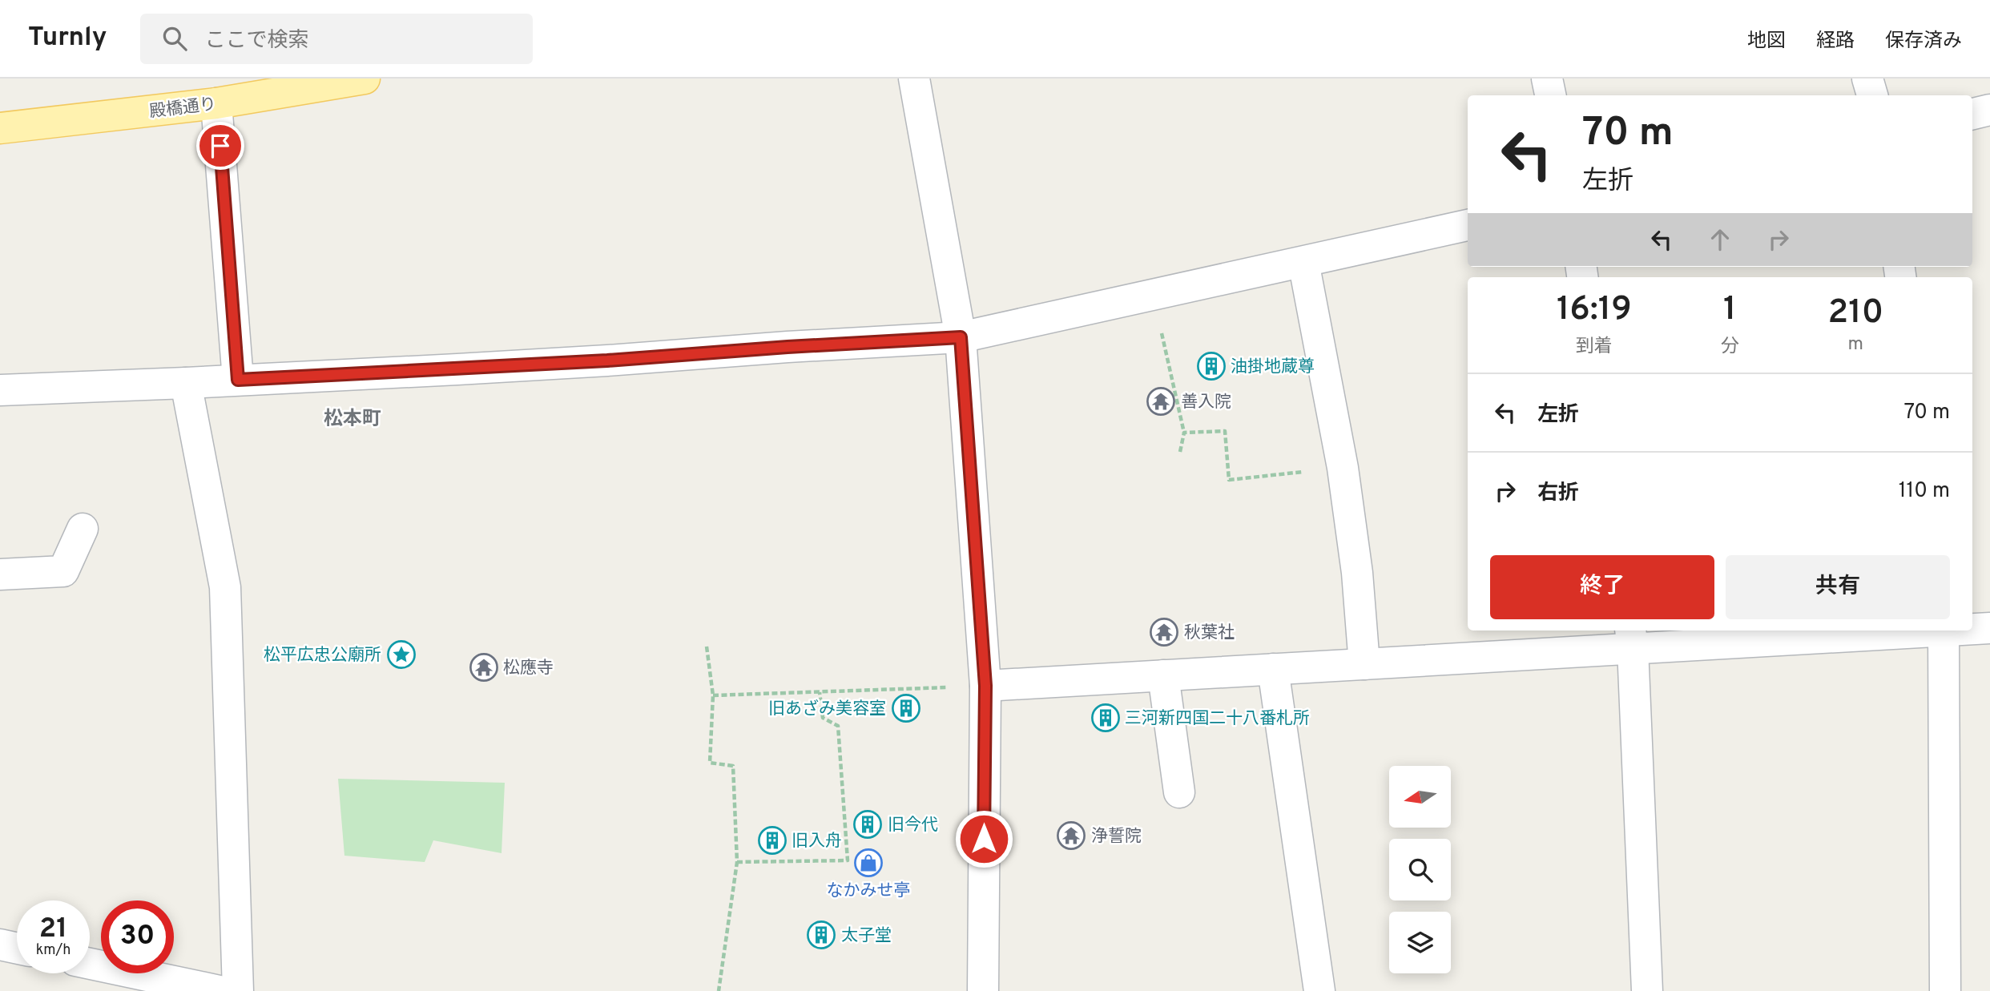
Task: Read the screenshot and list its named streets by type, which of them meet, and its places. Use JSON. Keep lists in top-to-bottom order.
{
  "streets": {
    "main road": ["殿橋通り"]
  },
  "districts": ["松本町"],
  "places": {
    "building": [
      "油掛地蔵尊",
      "旧あざみ美容室",
      "三河新四国二十八番札所",
      "旧今代",
      "旧入舟",
      "太子堂"
    ],
    "temple": [
      "善入院",
      "秋葉社",
      "松應寺",
      "浄誓院"
    ],
    "place": ["松平広忠公廟所"],
    "shop": ["なかみせ亭"]
  },
  "north": "left",
  "page": {
    "header": "Turnly",
    "search": "ここで検索",
    "nav": ["地図", "経路", "保存済み"],
    "turn": ["70 m", "左折"],
    "eta": [
      "16:19",
      "到着",
      "1",
      "分",
      "210",
      "m"
    ],
    "list": [
      {
        "name": "左折",
        "value": "70 m"
      },
      {
        "name": "右折",
        "value": "110 m"
      }
    ],
    "buttons": ["終了", "共有"],
    "speed": "21 km/h",
    "limit": "30"
  }
}
